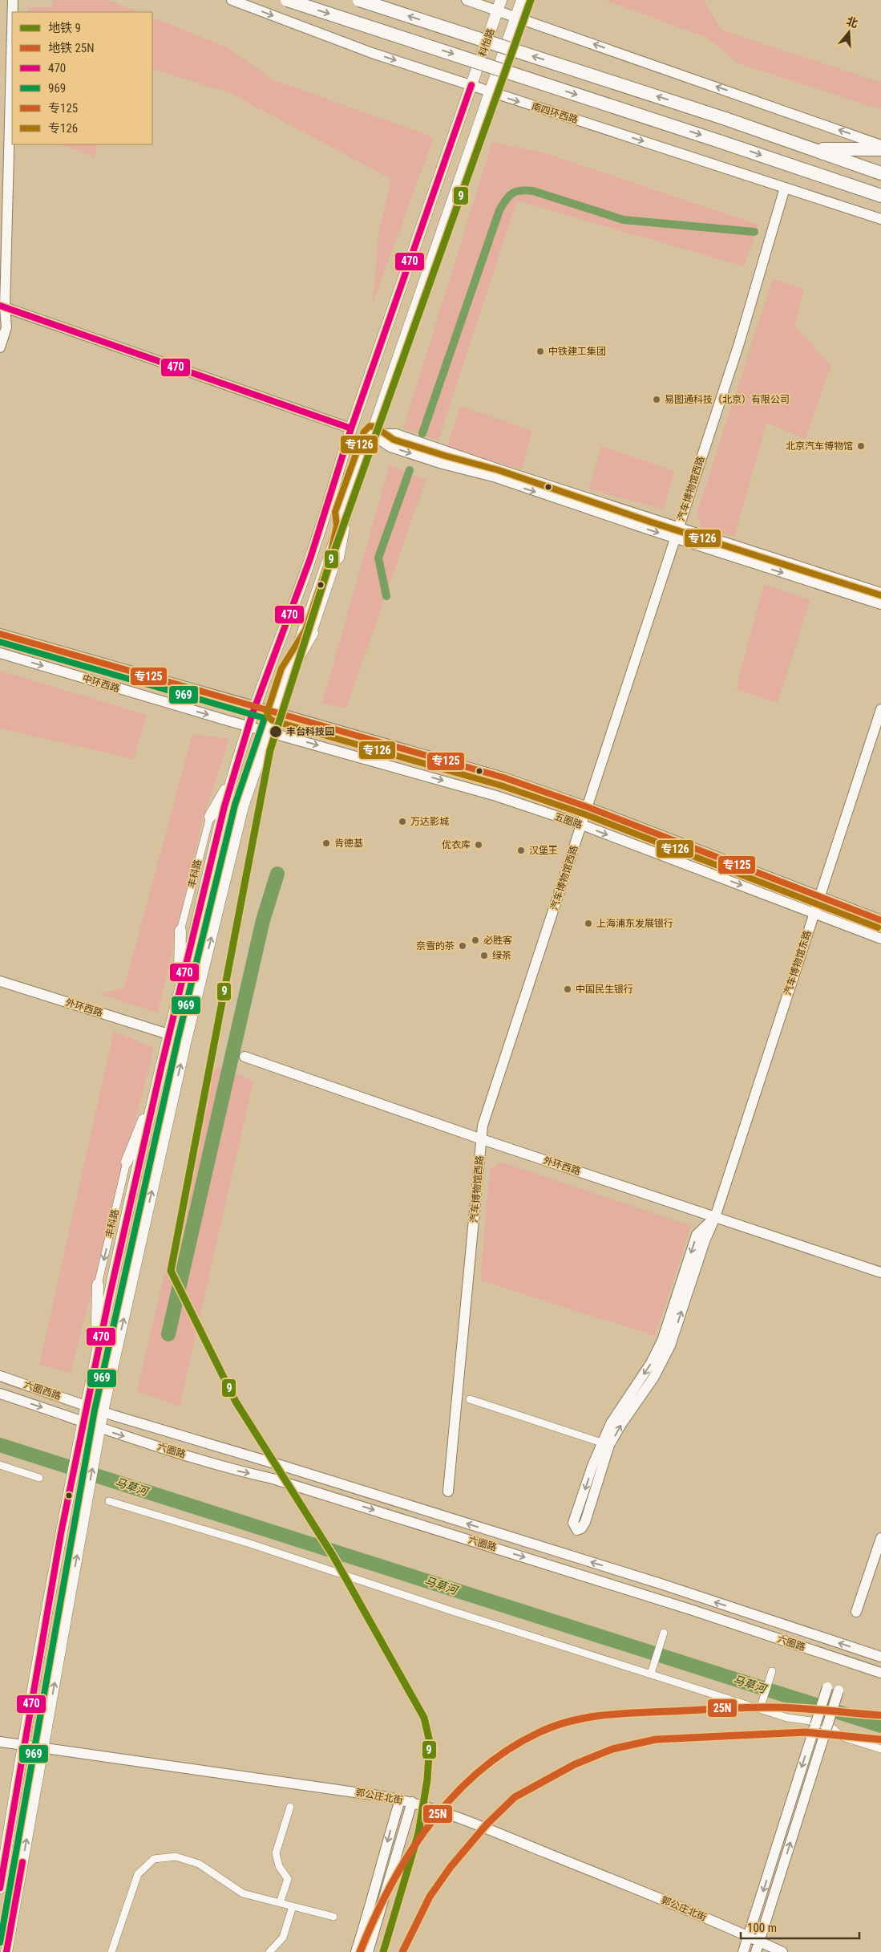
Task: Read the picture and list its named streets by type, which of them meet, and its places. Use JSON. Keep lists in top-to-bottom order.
{
  "streets": {
    "main road": ["科怡路", "丰科路"],
    "street": [
      "南四环西路",
      "汽车博物馆西路",
      "中环西路",
      "五圈路",
      "汽车博物馆东路",
      "外环西路",
      "六圈西路",
      "六圈路",
      "郭公庄北街"
    ]
  },
  "crossings": [
    ["科怡路", "南四环西路"],
    ["科怡路", "丰科路"],
    ["南四环西路", "汽车博物馆西路"],
    ["南四环西路", "丰科路"],
    ["汽车博物馆西路", "五圈路"],
    ["汽车博物馆西路", "外环西路"],
    ["中环西路", "五圈路"],
    ["中环西路", "丰科路"],
    ["五圈路", "丰科路"],
    ["五圈路", "汽车博物馆东路"],
    ["丰科路", "外环西路"],
    ["丰科路", "六圈西路"],
    ["丰科路", "六圈路"],
    ["丰科路", "郭公庄北街"],
    ["汽车博物馆东路", "外环西路"],
    ["六圈西路", "六圈路"]
  ],
  "water": ["马草河"],
  "places": [
    "中铁建工集团",
    "易图通科技（北京）有限公司",
    "北京汽车博物馆",
    "丰台科技园",
    "万达影城",
    "肯德基",
    "优衣库",
    "汉堡王",
    "上海浦东发展银行",
    "必胜客",
    "奈雪的茶",
    "绿茶",
    "中国民生银行"
  ],
  "lines": [
    "metro line 9",
    "transit line 470",
    "transit line 专126",
    "transit line 专125",
    "transit line 969",
    "metro line 25N"
  ],
  "legend": [
    "地铁 9",
    "地铁 25N",
    "470",
    "969",
    "专125",
    "专126"
  ],
  "scale_bar": "100 m",
  "north": "top"
}
